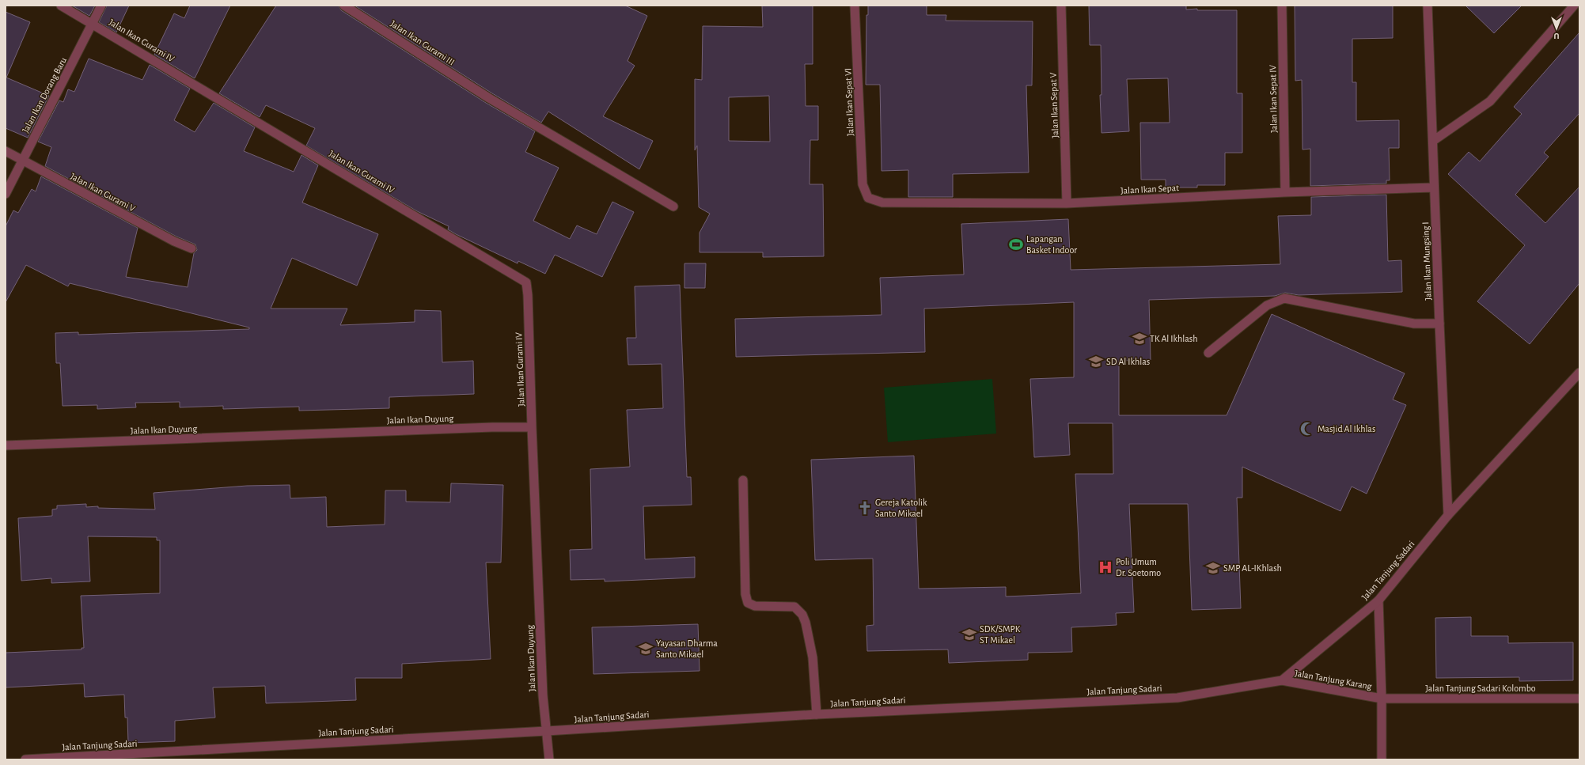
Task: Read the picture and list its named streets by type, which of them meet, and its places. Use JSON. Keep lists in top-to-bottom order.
{
  "streets": {
    "street": [
      "Jalan Ikan Gurami IV",
      "Jalan Ikan Gurami III",
      "Jalan Ikan Dorang Baru",
      "Jalan Ikan Sepat IV",
      "Jalan Ikan Sepat VI",
      "Jalan Ikan Sepat V",
      "Jalan Ikan Sepat",
      "Jalan Ikan Gurami V",
      "Jalan Ikan Mungsing I",
      "Jalan Ikan Duyung",
      "Jalan Tanjung Sadari",
      "Jalan Tanjung Karang",
      "Jalan Tanjung Sadari Kolombo"
    ]
  },
  "crossings": [
    ["Jalan Ikan Gurami IV", "Jalan Ikan Dorang Baru"],
    ["Jalan Ikan Gurami IV", "Jalan Ikan Duyung"],
    ["Jalan Ikan Dorang Baru", "Jalan Ikan Gurami V"],
    ["Jalan Ikan Sepat IV", "Jalan Ikan Sepat"],
    ["Jalan Ikan Sepat VI", "Jalan Ikan Sepat"],
    ["Jalan Ikan Sepat V", "Jalan Ikan Sepat"],
    ["Jalan Ikan Sepat", "Jalan Ikan Mungsing I"],
    ["Jalan Ikan Mungsing I", "Jalan Tanjung Sadari"],
    ["Jalan Ikan Duyung", "Jalan Tanjung Sadari"],
    ["Jalan Tanjung Sadari", "Jalan Tanjung Karang"],
    ["Jalan Tanjung Karang", "Jalan Tanjung Sadari Kolombo"]
  ],
  "places": {
    "sports": ["Lapangan Basket Indoor"],
    "school or university": [
      "TK Al Ikhlash",
      "SD Al Ikhlas",
      "SMP AL-IKhlash",
      "SDK/SMPK ST Mikael",
      "Yayasan Dharma Santo Mikael"
    ],
    "mosque": ["Masjid Al Ikhlas"],
    "church": ["Gereja Katolik Santo Mikael"],
    "hospital": ["Poli Umum Dr. Soetomo"]
  },
  "north": "bottom"
}
